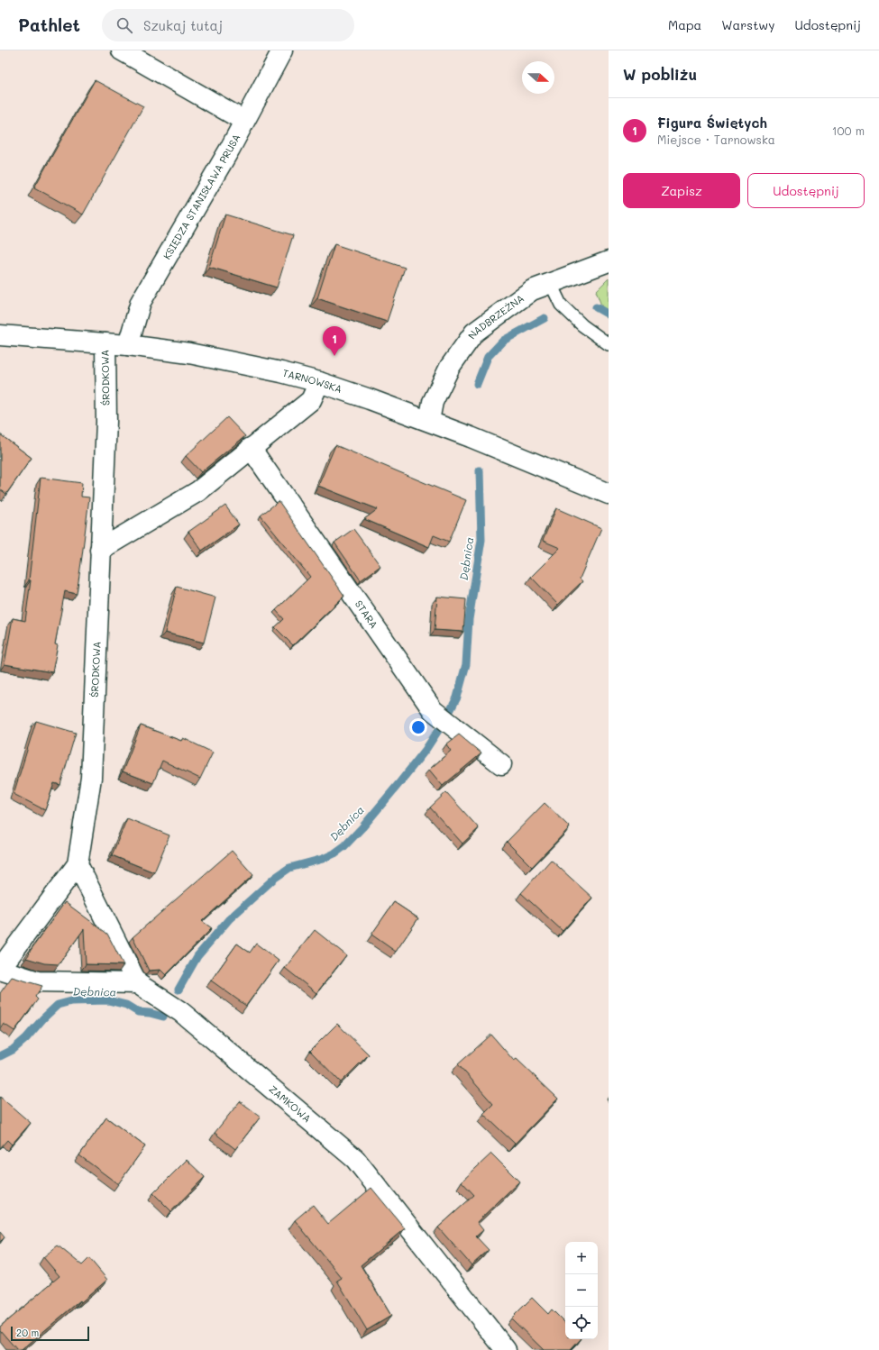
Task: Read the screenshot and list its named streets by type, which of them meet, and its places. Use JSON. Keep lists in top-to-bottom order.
{
  "streets": {
    "street": [
      "KSIĘDZA STANISŁAWA PRUSA",
      "NADBRZEŻNA",
      "ŚRODKOWA",
      "TARNOWSKA",
      "STARA",
      "ZAMKOWA"
    ]
  },
  "crossings": [
    ["KSIĘDZA STANISŁAWA PRUSA", "TARNOWSKA"],
    ["NADBRZEŻNA", "TARNOWSKA"],
    ["ŚRODKOWA", "TARNOWSKA"]
  ],
  "water": ["Dębnica"],
  "scale_bar": "20 m",
  "north": "right",
  "page": {
    "header": "Pathlet",
    "search": "Szukaj tutaj",
    "nav": ["Mapa", "Warstwy", "Udostępnij"],
    "heading": "W pobliżu",
    "list": [
      {
        "mark": "1",
        "name": "Figura Świętych",
        "note": "Miejsce · Tarnowska",
        "value": "100 m"
      }
    ],
    "buttons": ["Zapisz", "Udostępnij"],
    "pins": "1",
    "map_buttons": ["+", "−"],
    "scale": "20 m"
  }
}
